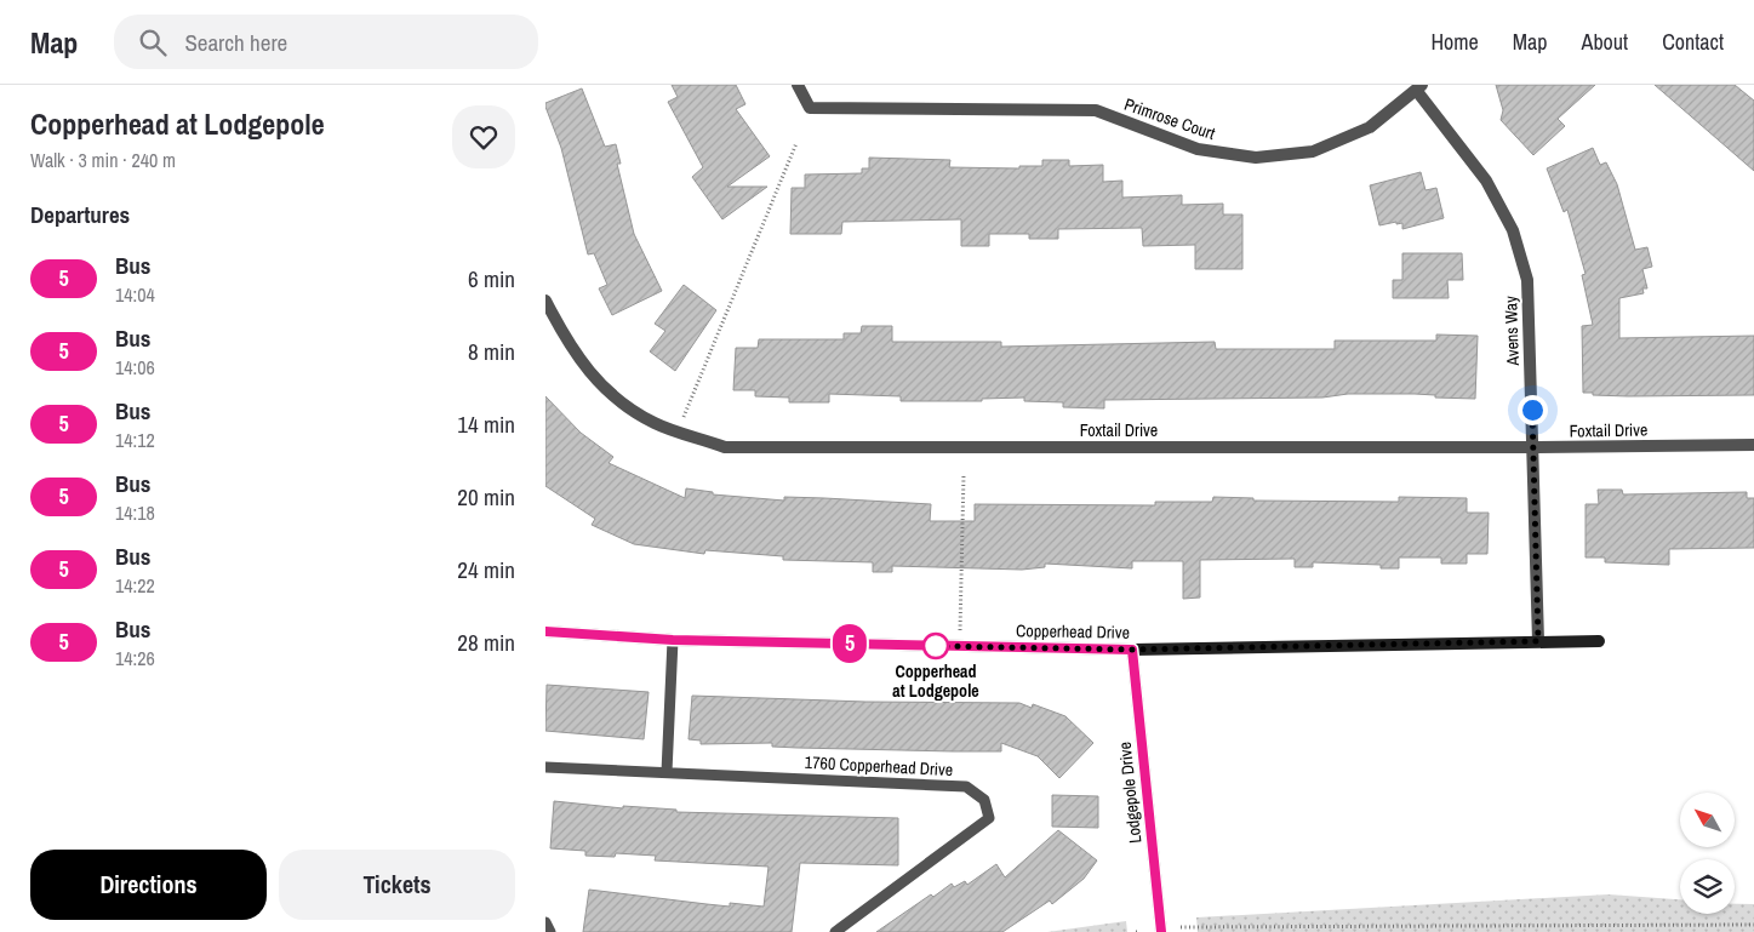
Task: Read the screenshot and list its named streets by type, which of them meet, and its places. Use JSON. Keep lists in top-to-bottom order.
{
  "streets": {
    "street": [
      "Primrose Court",
      "Avens Way",
      "Foxtail Drive",
      "Copperhead Drive",
      "Lodgepole Drive"
    ],
    "lane": ["1760 Copperhead Drive"]
  },
  "crossings": [
    ["Primrose Court", "Avens Way"],
    ["Avens Way", "Foxtail Drive"],
    ["Avens Way", "Copperhead Drive"],
    ["Copperhead Drive", "Lodgepole Drive"]
  ],
  "places": ["Copperhead at Lodgepole"],
  "lines": ["bus line 5"],
  "north": "top left",
  "page": {
    "header": "Map",
    "search": "Search here",
    "nav": [
      "Home",
      "Map",
      "About",
      "Contact"
    ],
    "heading": [
      ["Copperhead at Lodgepole", "Walk · 3 min · 240 m"],
      "Departures"
    ],
    "on_map": "5",
    "list": [
      {
        "mark": "5",
        "name": "Bus",
        "note": "14:04",
        "value": "6 min"
      },
      {
        "mark": "5",
        "name": "Bus",
        "note": "14:06",
        "value": "8 min"
      },
      {
        "mark": "5",
        "name": "Bus",
        "note": "14:12",
        "value": "14 min"
      },
      {
        "mark": "5",
        "name": "Bus",
        "note": "14:18",
        "value": "20 min"
      },
      {
        "mark": "5",
        "name": "Bus",
        "note": "14:22",
        "value": "24 min"
      },
      {
        "mark": "5",
        "name": "Bus",
        "note": "14:26",
        "value": "28 min"
      }
    ],
    "buttons": ["Directions", "Tickets"]
  }
}
